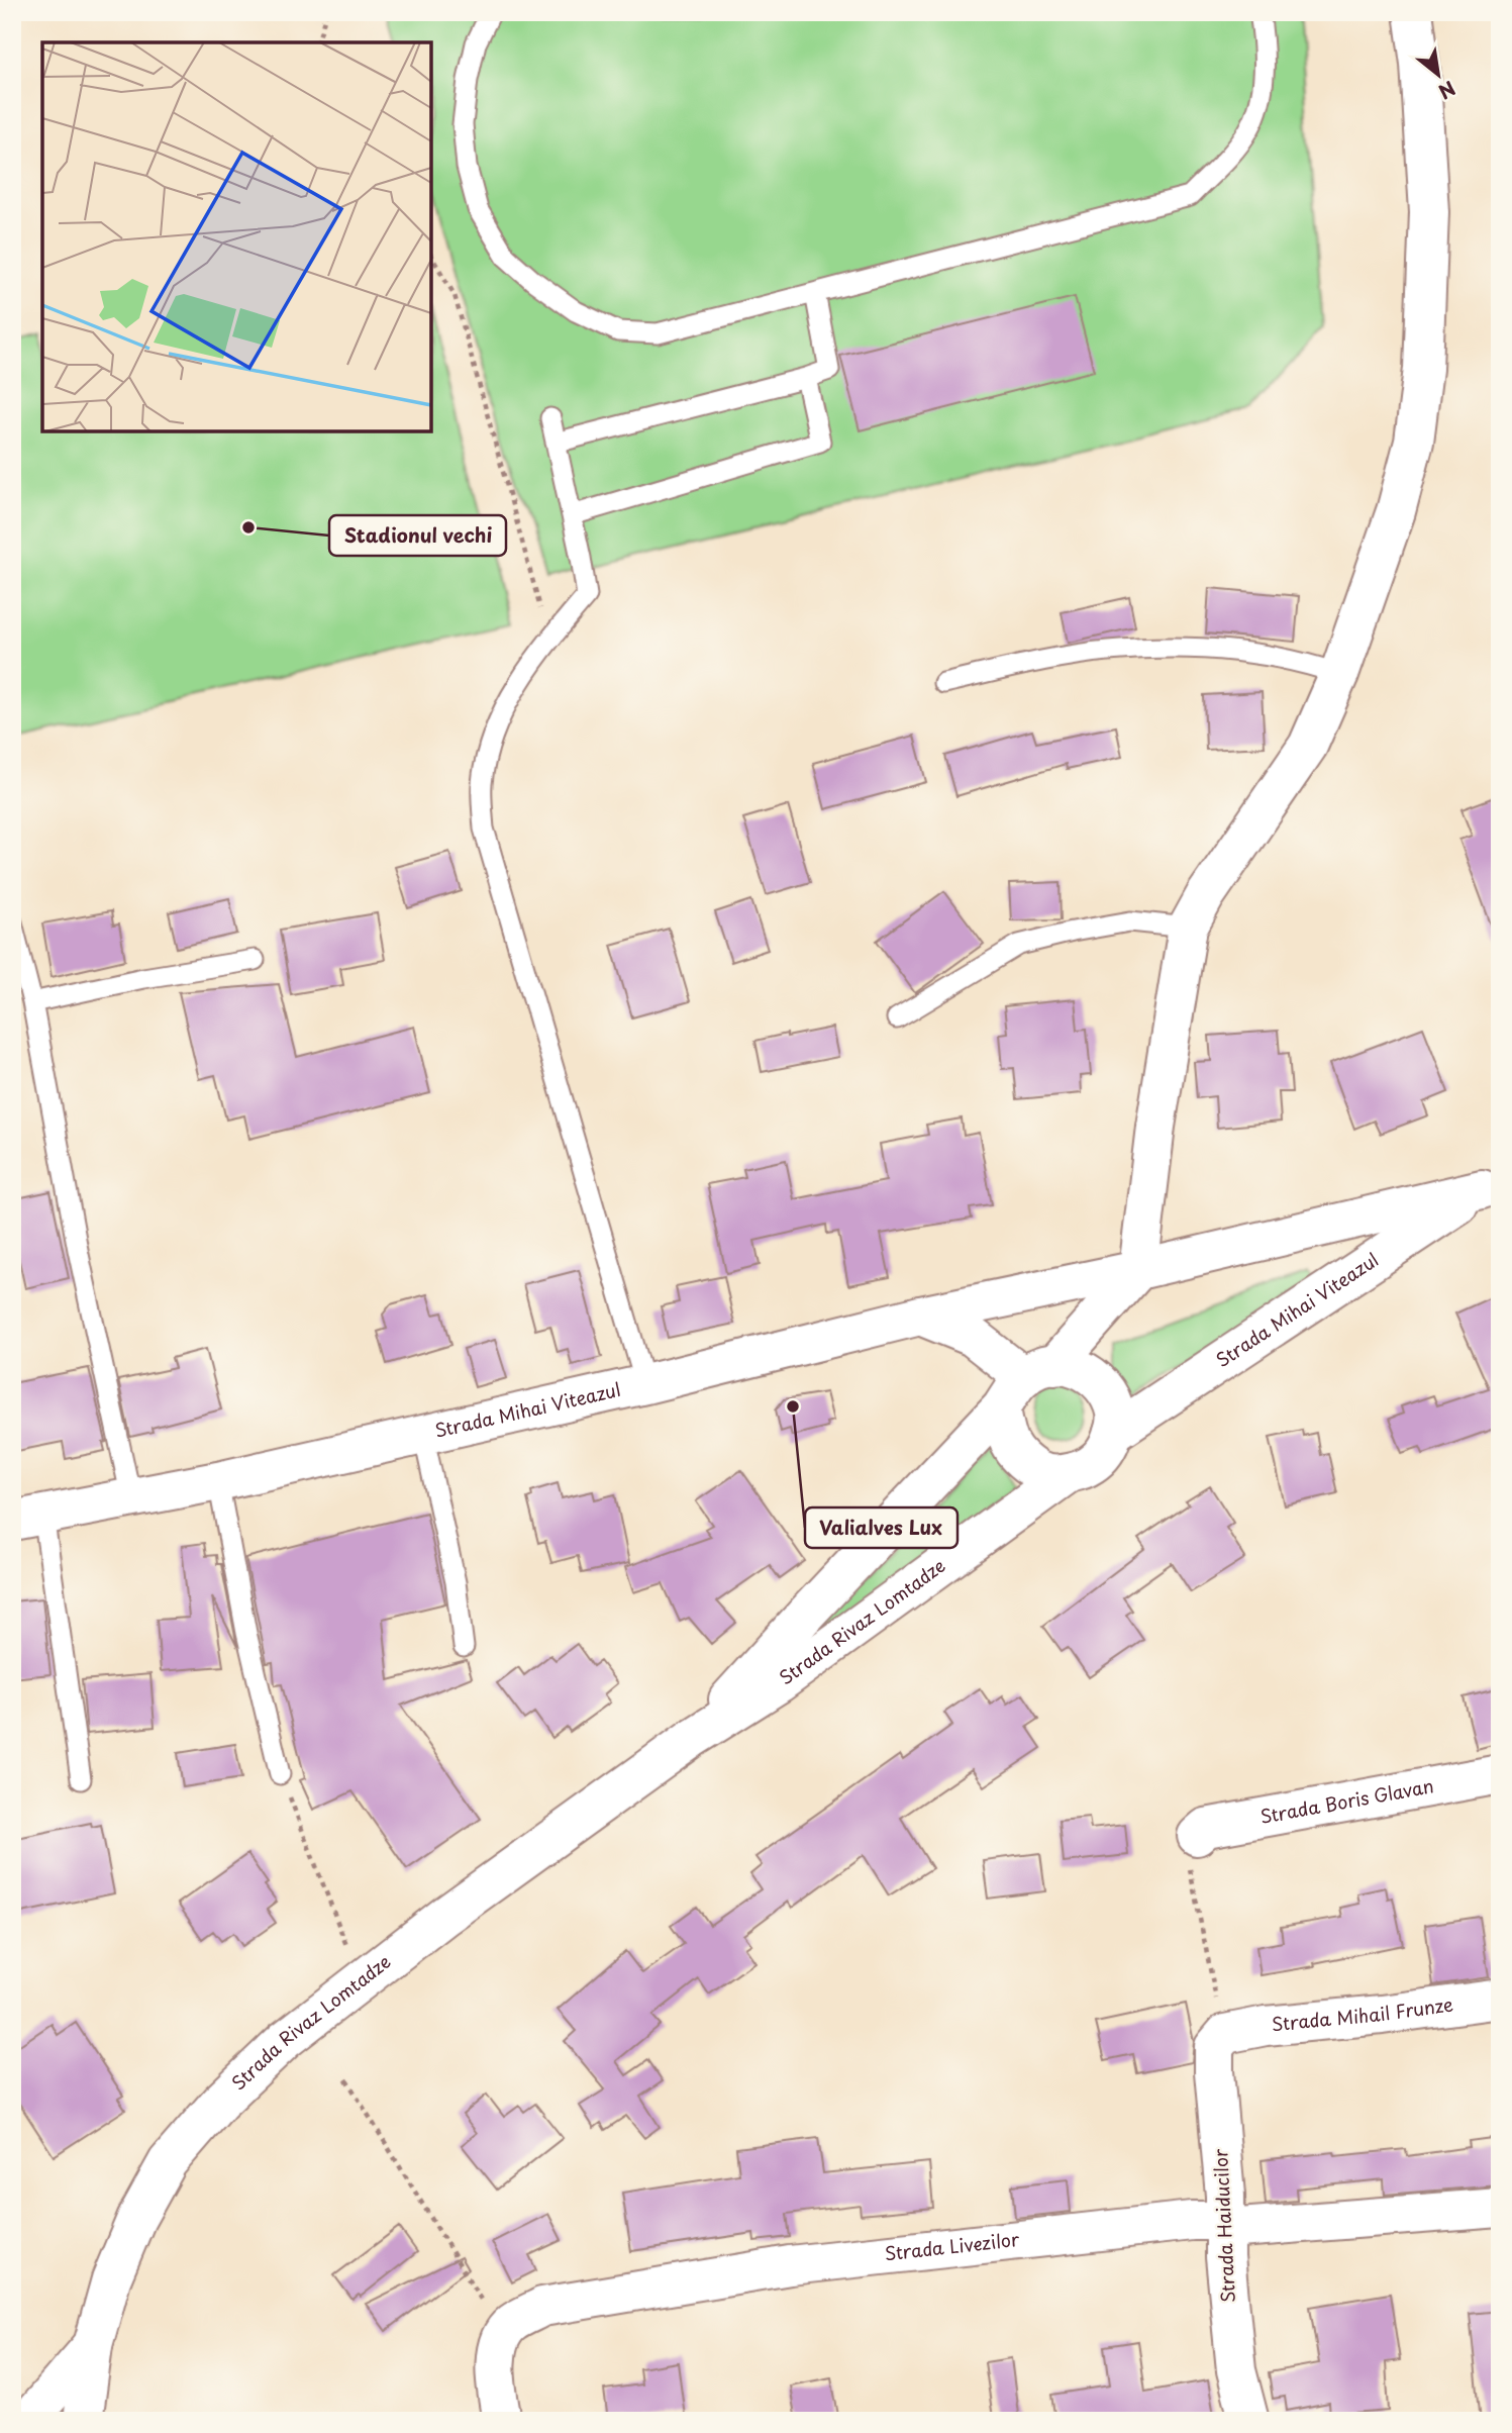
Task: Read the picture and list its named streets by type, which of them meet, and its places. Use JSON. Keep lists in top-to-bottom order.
{
  "streets": {
    "street": [
      "Strada Mihai Viteazul",
      "Strada Rivaz Lomtadze",
      "Strada Boris Glavan",
      "Strada Mihail Frunze",
      "Strada Haiducilor",
      "Strada Livezilor"
    ]
  },
  "crossings": [
    ["Strada Mihai Viteazul", "Strada Rivaz Lomtadze"],
    ["Strada Mihail Frunze", "Strada Haiducilor"],
    ["Strada Haiducilor", "Strada Livezilor"]
  ],
  "places": ["Stadionul vechi", "Valialves Lux"],
  "north": "bottom right"
}
